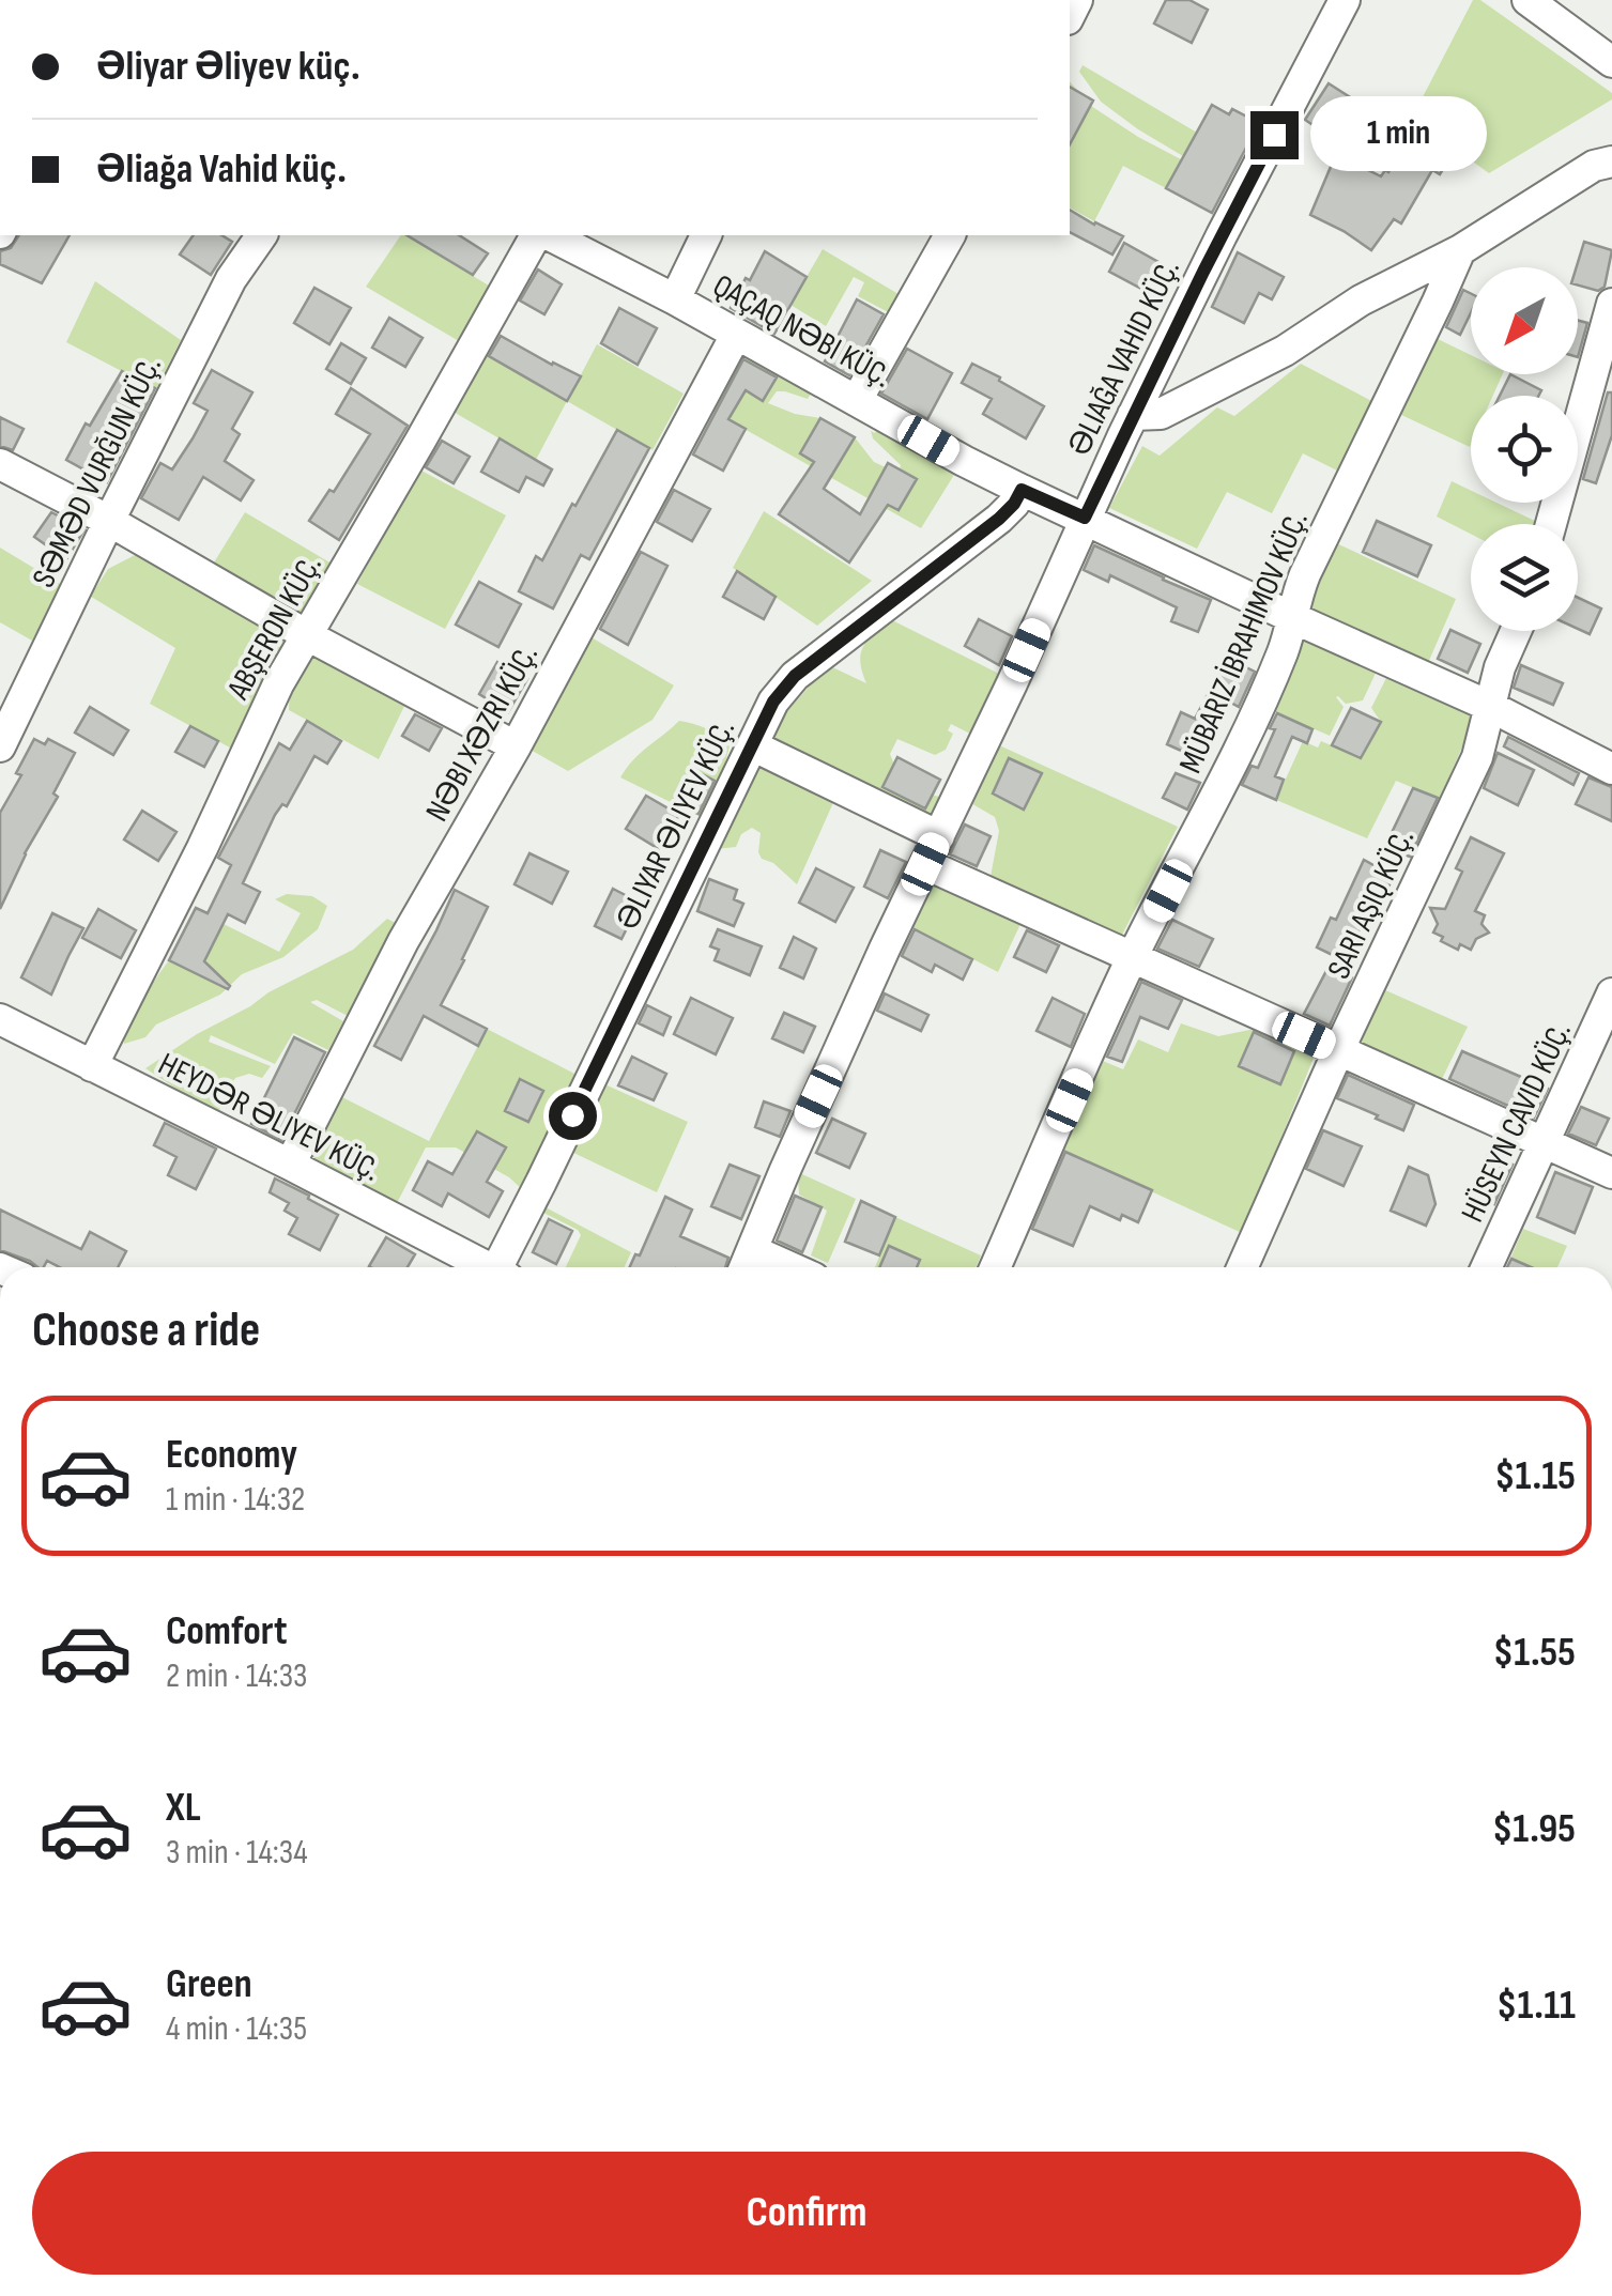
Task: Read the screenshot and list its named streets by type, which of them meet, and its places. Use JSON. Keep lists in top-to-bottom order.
{
  "streets": {
    "street": [
      "QAÇAQ NƏBI KÜÇ.",
      "ƏLIAĞA VAHID KÜÇ.",
      "SƏMƏD VURĞUN KÜÇ.",
      "ABŞERON KÜÇ.",
      "MÜBARIZ İBRAHIMOV KÜÇ.",
      "NƏBI XƏZRI KÜÇ.",
      "ƏLIYAR ƏLIYEV KÜÇ.",
      "HEYDƏR ƏLIYEV KÜÇ.",
      "HÜSEYN CAVID KÜÇ."
    ]
  },
  "crossings": [
    ["QAÇAQ NƏBI KÜÇ.", "ƏLIAĞA VAHID KÜÇ."],
    ["QAÇAQ NƏBI KÜÇ.", "MÜBARIZ İBRAHIMOV KÜÇ."],
    ["QAÇAQ NƏBI KÜÇ.", "NƏBI XƏZRI KÜÇ."],
    ["QAÇAQ NƏBI KÜÇ.", "ƏLIYAR ƏLIYEV KÜÇ."],
    ["ABŞERON KÜÇ.", "HEYDƏR ƏLIYEV KÜÇ."],
    ["NƏBI XƏZRI KÜÇ.", "HEYDƏR ƏLIYEV KÜÇ."]
  ],
  "north": "bottom left",
  "page": {
    "banner": ["Əliyar Əliyev küç.", "Əliağa Vahid küç."],
    "bubble": "1 min",
    "heading": "Choose a ride",
    "list": [
      {
        "name": "Economy",
        "note": "1 min · 14:32",
        "value": "$1.15"
      },
      {
        "name": "Comfort",
        "note": "2 min · 14:33",
        "value": "$1.55"
      },
      {
        "name": "XL",
        "note": "3 min · 14:34",
        "value": "$1.95"
      },
      {
        "name": "Green",
        "note": "4 min · 14:35",
        "value": "$1.11"
      }
    ],
    "buttons": "Confirm"
  }
}
